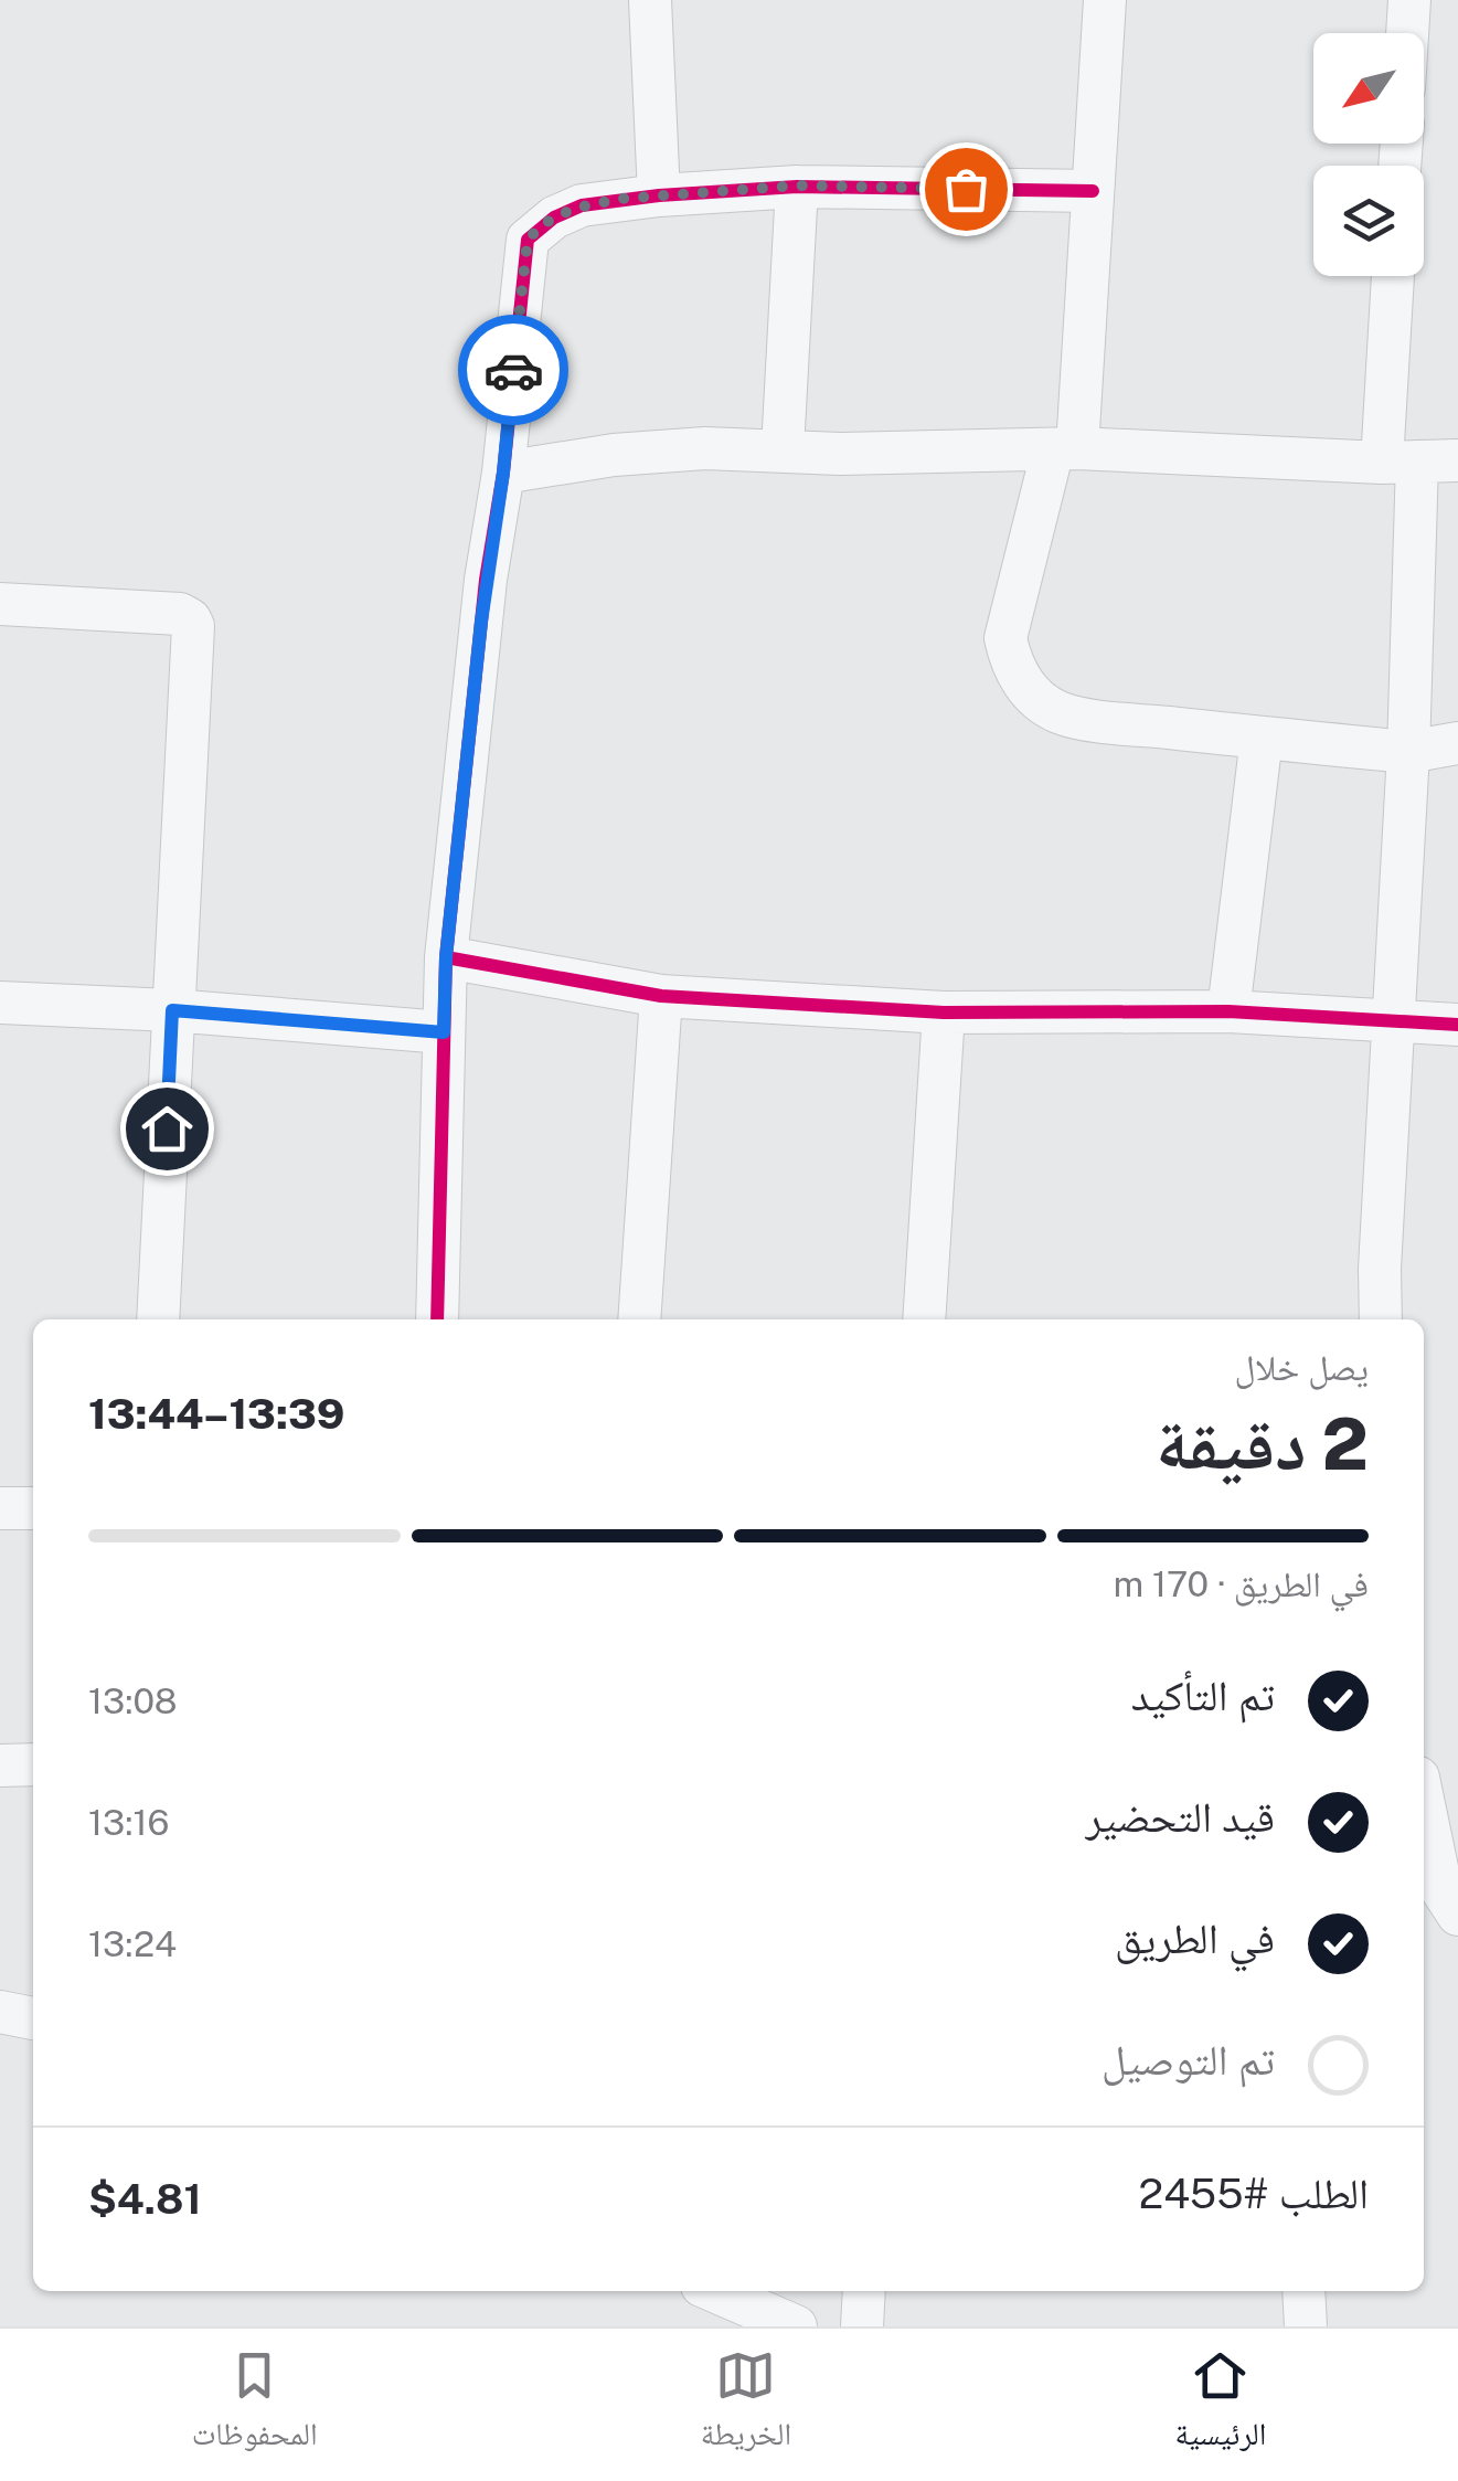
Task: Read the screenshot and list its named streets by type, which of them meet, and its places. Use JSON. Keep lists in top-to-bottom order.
{
  "north": "bottom left",
  "page": {
    "heading": ["2 دقيقة", "يصل خلال", "13:39–13:44"],
    "panel": ["الطلب #2455", "$4.81"],
    "bar": "في الطريق · 170 m",
    "list": [
      ["تم التأكيد", "13:08"],
      ["قيد التحضير", "13:16"],
      ["في الطريق", "13:24"],
      "تم التوصيل"
    ],
    "tabs": ["الرئيسية", "الخريطة", "المحفوظات"]
  }
}
